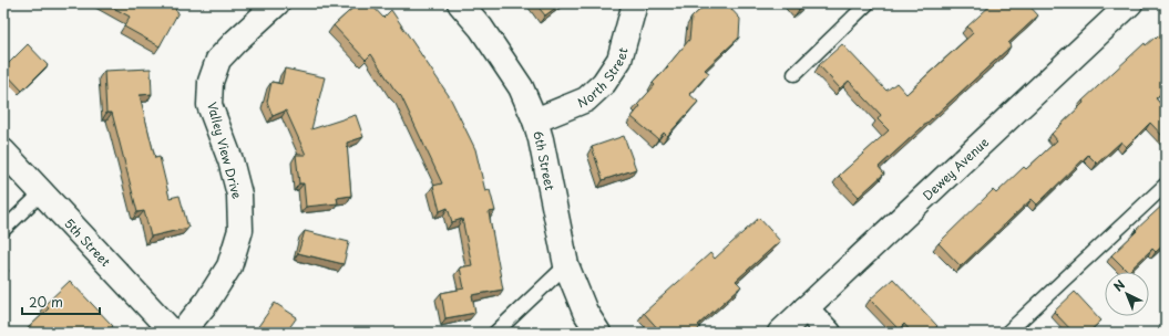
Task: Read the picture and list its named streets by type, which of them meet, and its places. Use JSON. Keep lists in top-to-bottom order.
{
  "streets": {
    "street": [
      "North Street",
      "Valley View Drive",
      "6th Street",
      "Dewey Avenue",
      "5th Street"
    ]
  },
  "crossings": [
    ["North Street", "6th Street"]
  ],
  "scale_bar": "20 m",
  "north": "top left"
}
